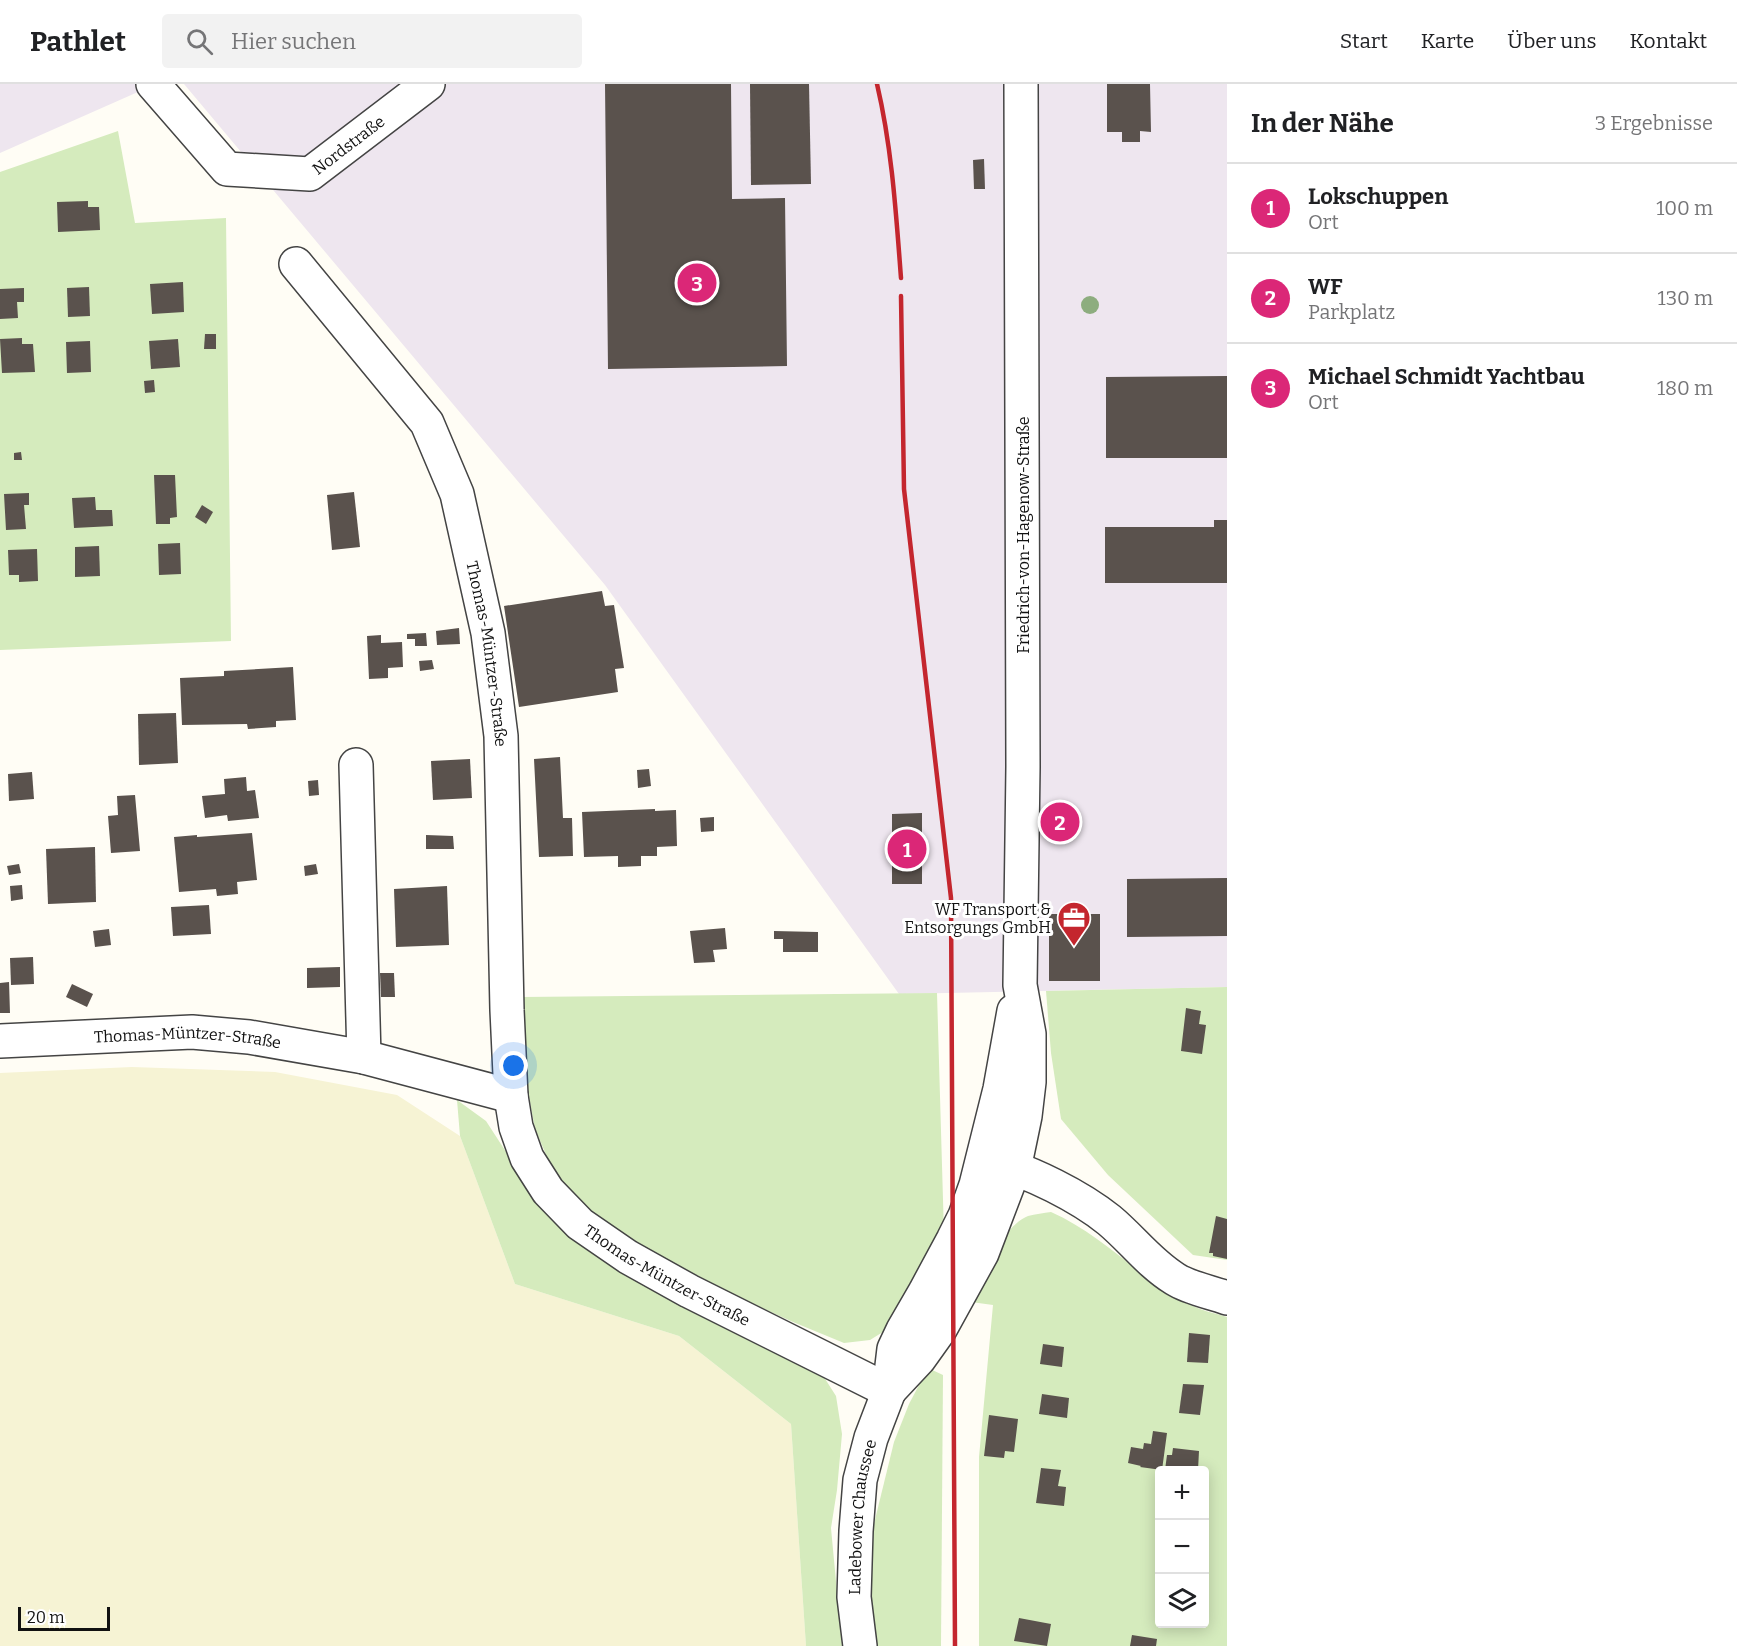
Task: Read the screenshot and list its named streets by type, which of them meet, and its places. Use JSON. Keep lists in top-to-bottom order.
{
  "streets": {
    "street": [
      "Nordstraße",
      "Friedrich-von-Hagenow-Straße",
      "Thomas-Müntzer-Straße",
      "Ladebower Chaussee"
    ]
  },
  "crossings": [
    ["Friedrich-von-Hagenow-Straße", "Ladebower Chaussee"],
    ["Thomas-Müntzer-Straße", "Ladebower Chaussee"]
  ],
  "places": {
    "office": ["WF Transport & Entsorgungs GmbH"]
  },
  "scale_bar": "20 m",
  "page": {
    "header": "Pathlet",
    "search": "Hier suchen",
    "nav": [
      "Start",
      "Karte",
      "Über uns",
      "Kontakt"
    ],
    "heading": ["In der Nähe", "3 Ergebnisse"],
    "list": [
      {
        "mark": "1",
        "name": "Lokschuppen",
        "note": "Ort",
        "value": "100 m"
      },
      {
        "mark": "2",
        "name": "WF",
        "note": "Parkplatz",
        "value": "130 m"
      },
      {
        "mark": "3",
        "name": "Michael Schmidt Yachtbau",
        "note": "Ort",
        "value": "180 m"
      }
    ],
    "pins": ["3", "2", "1"],
    "map_buttons": ["+", "−"],
    "scale": "20 m"
  }
}
